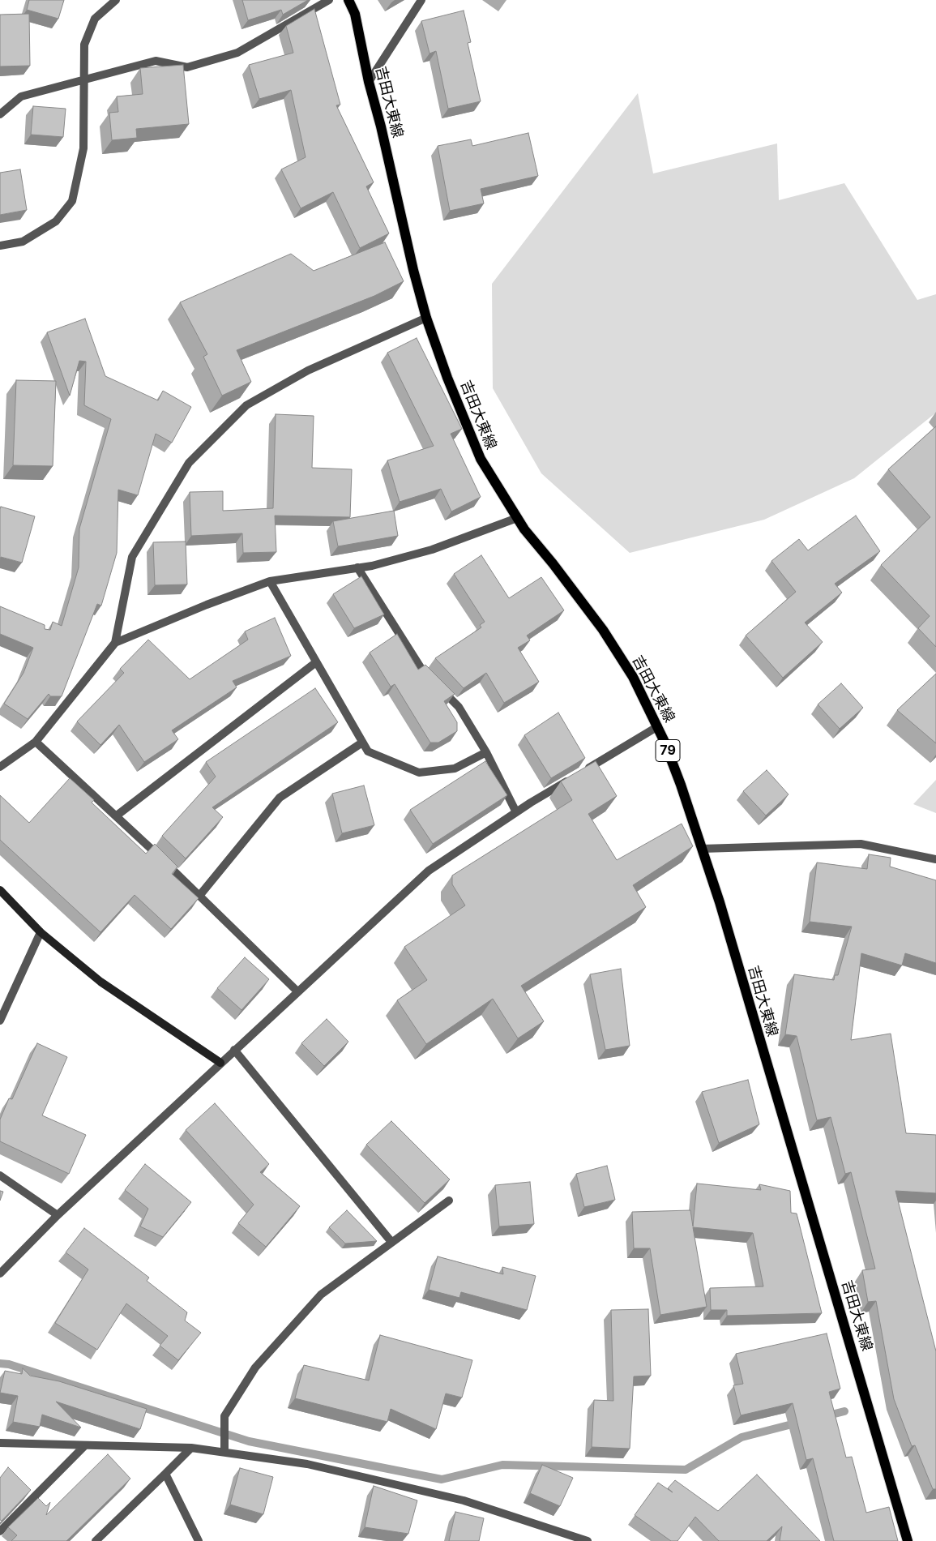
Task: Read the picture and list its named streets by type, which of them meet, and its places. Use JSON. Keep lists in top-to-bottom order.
{
  "streets": {
    "main road": ["吉田大東線", "79"]
  }
}
